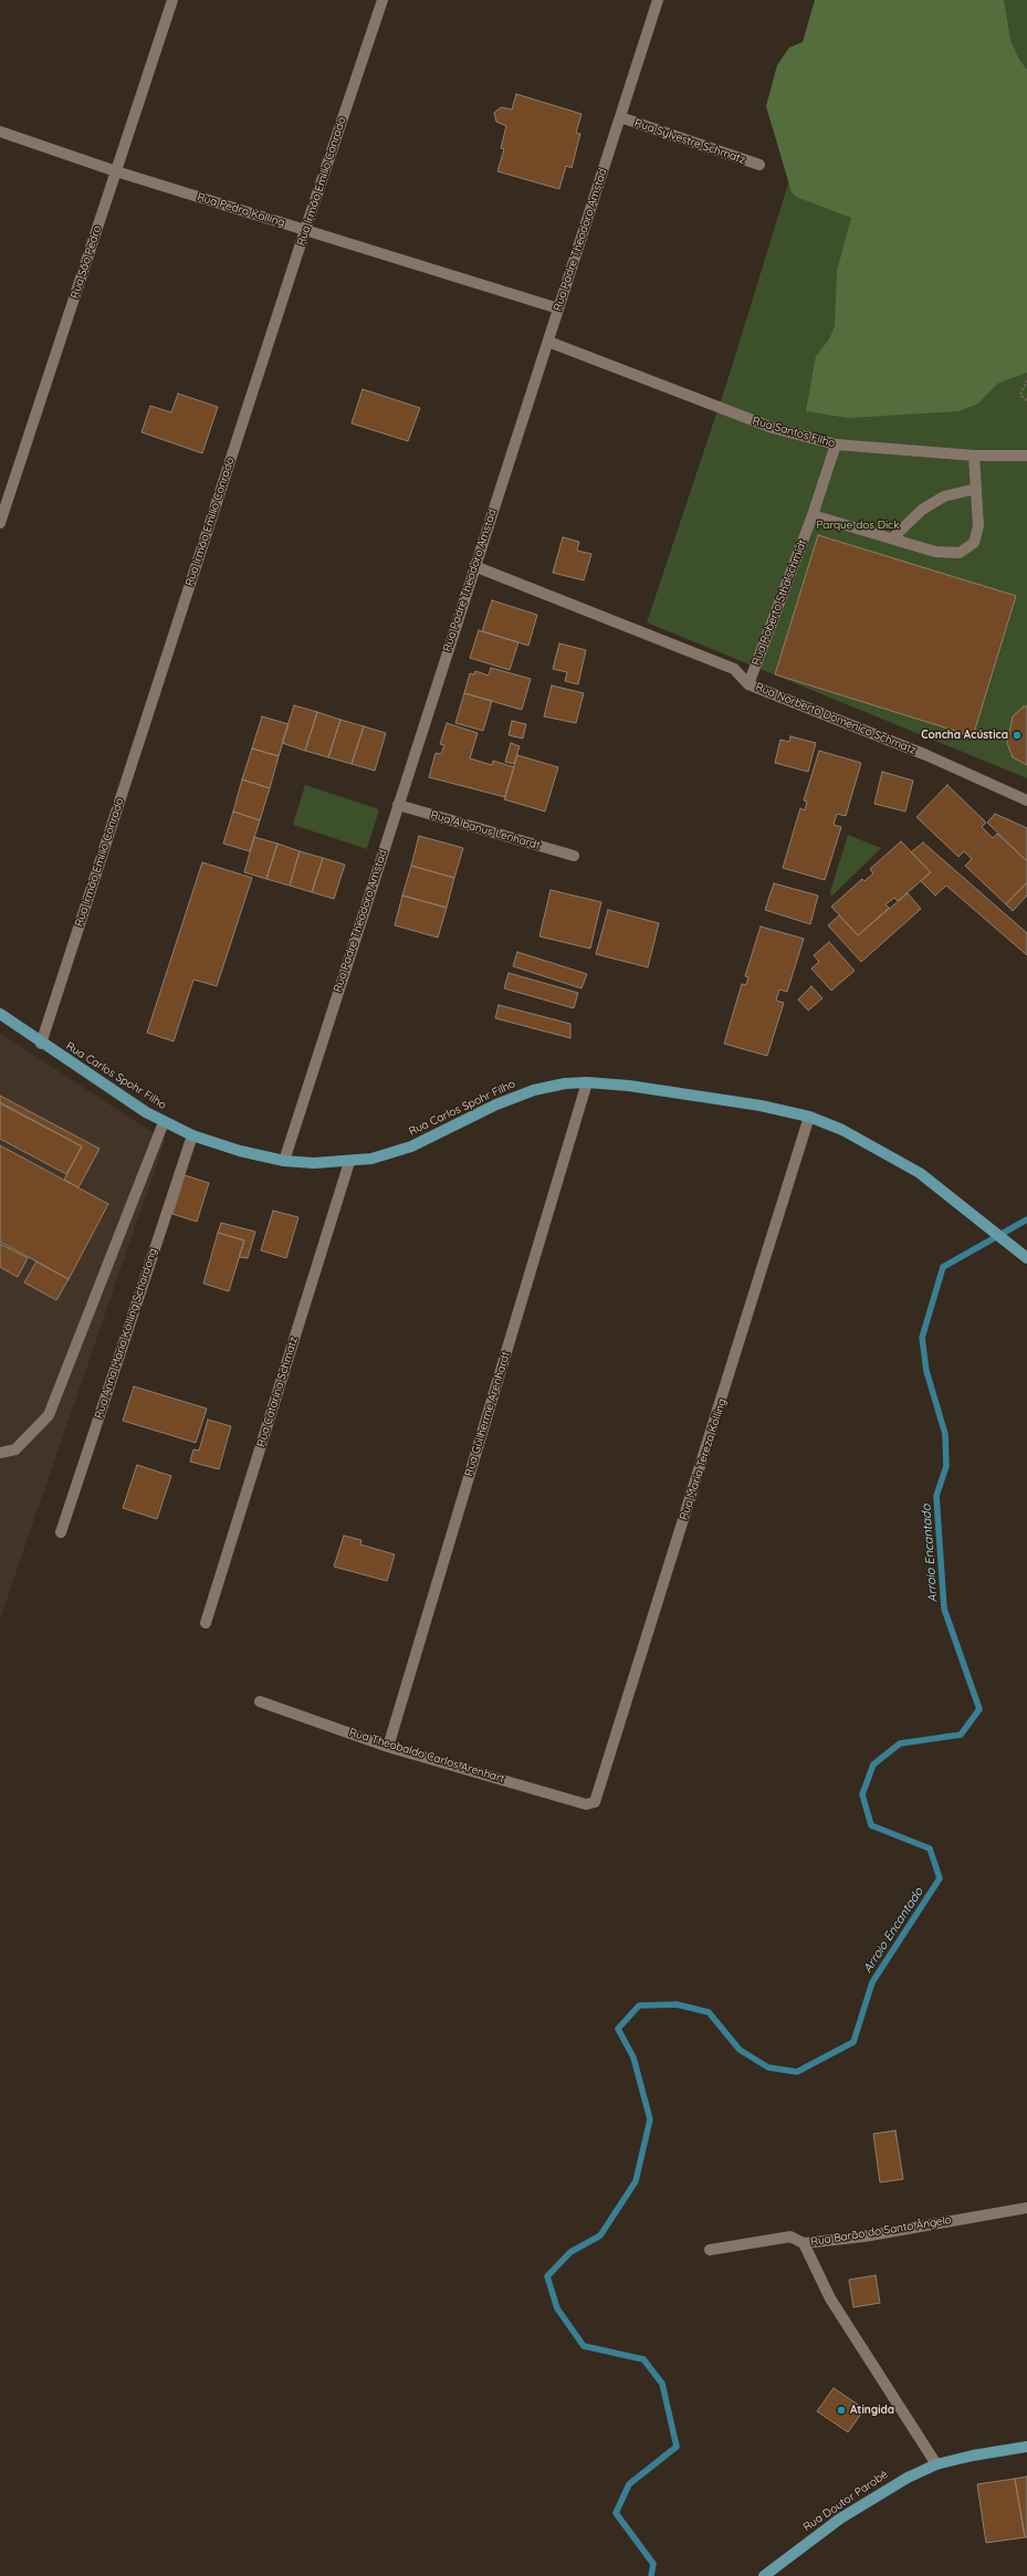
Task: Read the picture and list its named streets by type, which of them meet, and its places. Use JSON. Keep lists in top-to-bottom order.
{
  "streets": {
    "main road": ["Rua Carlos Spohr Filho", "Rua Doutor Parobé"],
    "street": [
      "Rua Sylvestre Schmatz",
      "Rua Irmão Emílio Conrado",
      "Rua Pedro Kolling",
      "Rua Padre Theodoro Amstad",
      "Rua São Pedro",
      "Rua Santos Filho",
      "Rua Roberto Sthalschmidt",
      "Rua Norberto Domenico Schmatz",
      "Rua Albanus Lenhardt",
      "Rua Anna Maria Kolling Schardong",
      "Rua Catarina Schmatz",
      "Rua Guilherme Arenhardt",
      "Rua Maria Tereza Kolling",
      "Rua Theobaldo Carlos Arenhart",
      "Rua Barão do Santo Ângelo"
    ]
  },
  "crossings": [
    ["Rua Sylvestre Schmatz", "Rua Padre Theodoro Amstad"],
    ["Rua Irmão Emílio Conrado", "Rua Pedro Kolling"],
    ["Rua Irmão Emílio Conrado", "Rua Carlos Spohr Filho"],
    ["Rua Pedro Kolling", "Rua Padre Theodoro Amstad"],
    ["Rua Pedro Kolling", "Rua São Pedro"],
    ["Rua Padre Theodoro Amstad", "Rua Santos Filho"],
    ["Rua Padre Theodoro Amstad", "Rua Norberto Domenico Schmatz"],
    ["Rua Padre Theodoro Amstad", "Rua Albanus Lenhardt"],
    ["Rua Padre Theodoro Amstad", "Rua Carlos Spohr Filho"],
    ["Rua Santos Filho", "Rua Roberto Sthalschmidt"],
    ["Rua Roberto Sthalschmidt", "Rua Norberto Domenico Schmatz"],
    ["Rua Carlos Spohr Filho", "Rua Anna Maria Kolling Schardong"],
    ["Rua Carlos Spohr Filho", "Rua Catarina Schmatz"],
    ["Rua Carlos Spohr Filho", "Rua Guilherme Arenhardt"],
    ["Rua Carlos Spohr Filho", "Rua Maria Tereza Kolling"],
    ["Rua Guilherme Arenhardt", "Rua Theobaldo Carlos Arenhart"],
    ["Rua Maria Tereza Kolling", "Rua Theobaldo Carlos Arenhart"]
  ],
  "water": ["Arroio Encantado"],
  "parks": ["Parque dos Dick"],
  "places": ["Concha Acústica", "Atingida"]
}
